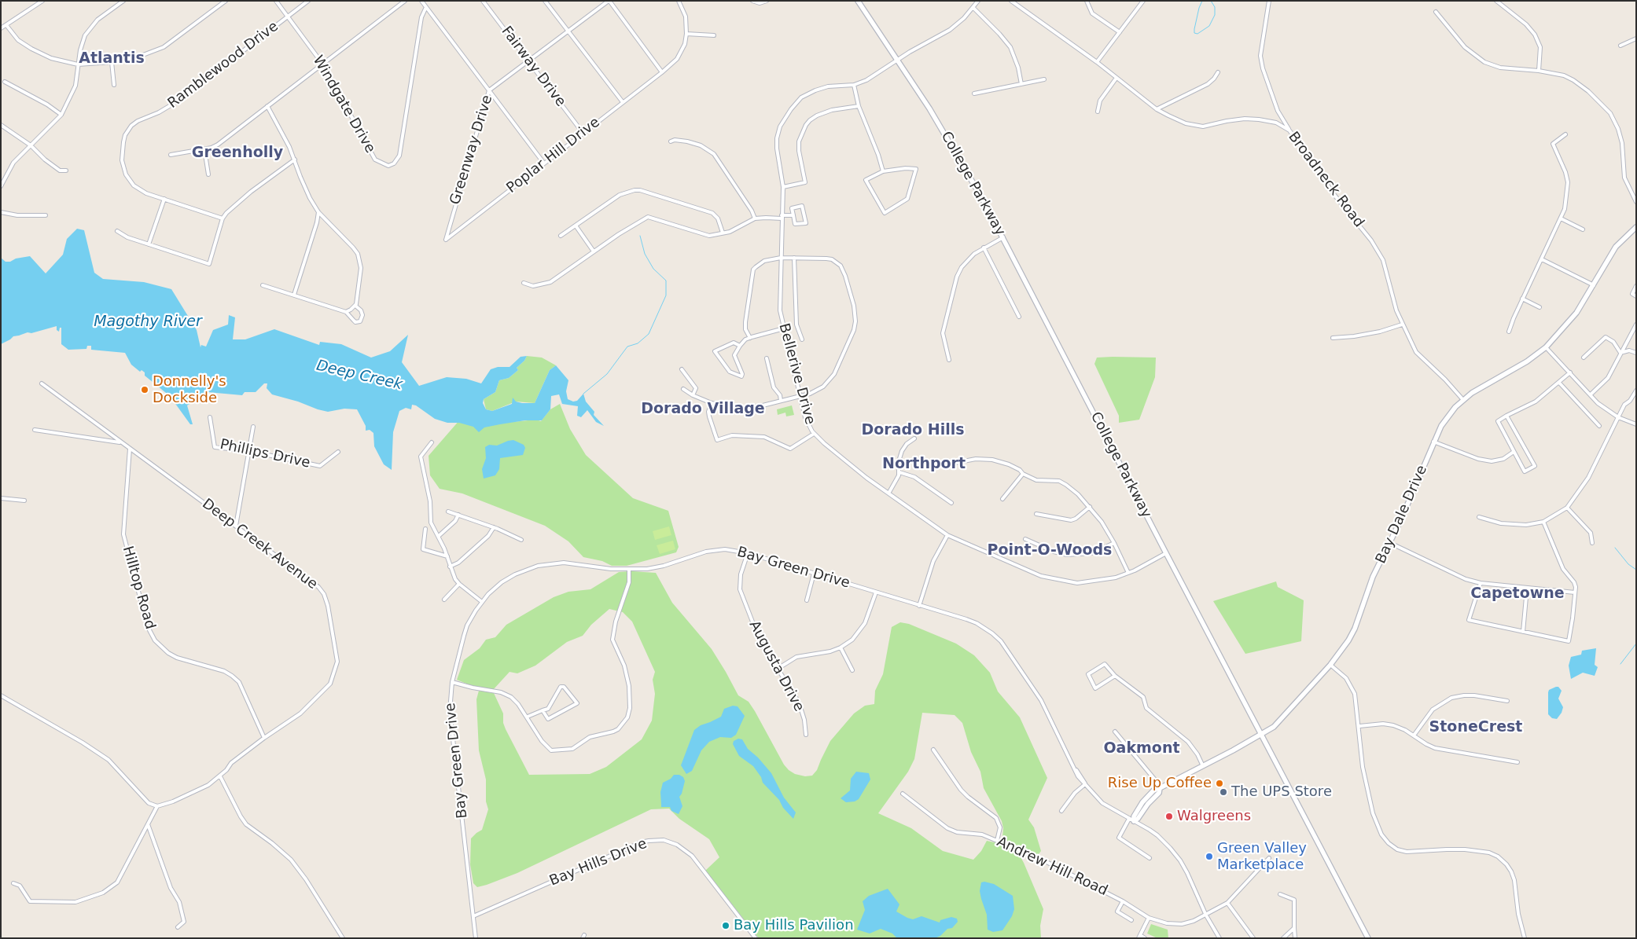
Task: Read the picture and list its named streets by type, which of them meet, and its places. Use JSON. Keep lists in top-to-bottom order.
{
  "streets": {
    "main road": ["College Parkway", "Bay Dale Drive"],
    "street": [
      "Ramblewood Drive",
      "Fairway Drive",
      "Windgate Drive",
      "Greenway Drive",
      "Poplar Hill Drive",
      "Broadneck Road",
      "Bellerive Drive",
      "Phillips Drive",
      "Deep Creek Avenue",
      "Bay Green Drive",
      "Hilltop Road",
      "Augusta Drive",
      "Bay Hills Drive",
      "Andrew Hill Road"
    ]
  },
  "crossings": [
    ["Ramblewood Drive", "Windgate Drive"],
    ["Fairway Drive", "Greenway Drive"],
    ["Fairway Drive", "Poplar Hill Drive"],
    ["Greenway Drive", "Poplar Hill Drive"],
    ["Broadneck Road", "Bay Dale Drive"],
    ["College Parkway", "Bellerive Drive"],
    ["College Parkway", "Bay Dale Drive"],
    ["Bay Dale Drive", "Bay Green Drive"],
    ["Deep Creek Avenue", "Hilltop Road"],
    ["Bay Green Drive", "Augusta Drive"],
    ["Bay Green Drive", "Bay Hills Drive"],
    ["Bay Green Drive", "Andrew Hill Road"]
  ],
  "districts": [
    "Atlantis",
    "Greenholly",
    "Dorado Village",
    "Dorado Hills",
    "Northport",
    "Point-O-Woods",
    "Capetowne",
    "StoneCrest",
    "Oakmont"
  ],
  "water": ["Magothy River", "Deep Creek"],
  "places": [
    "Donnelly's Dockside",
    "Rise Up Coffee",
    "The UPS Store",
    "Walgreens",
    "Green Valley Marketplace",
    "Bay Hills Pavilion"
  ]
}
